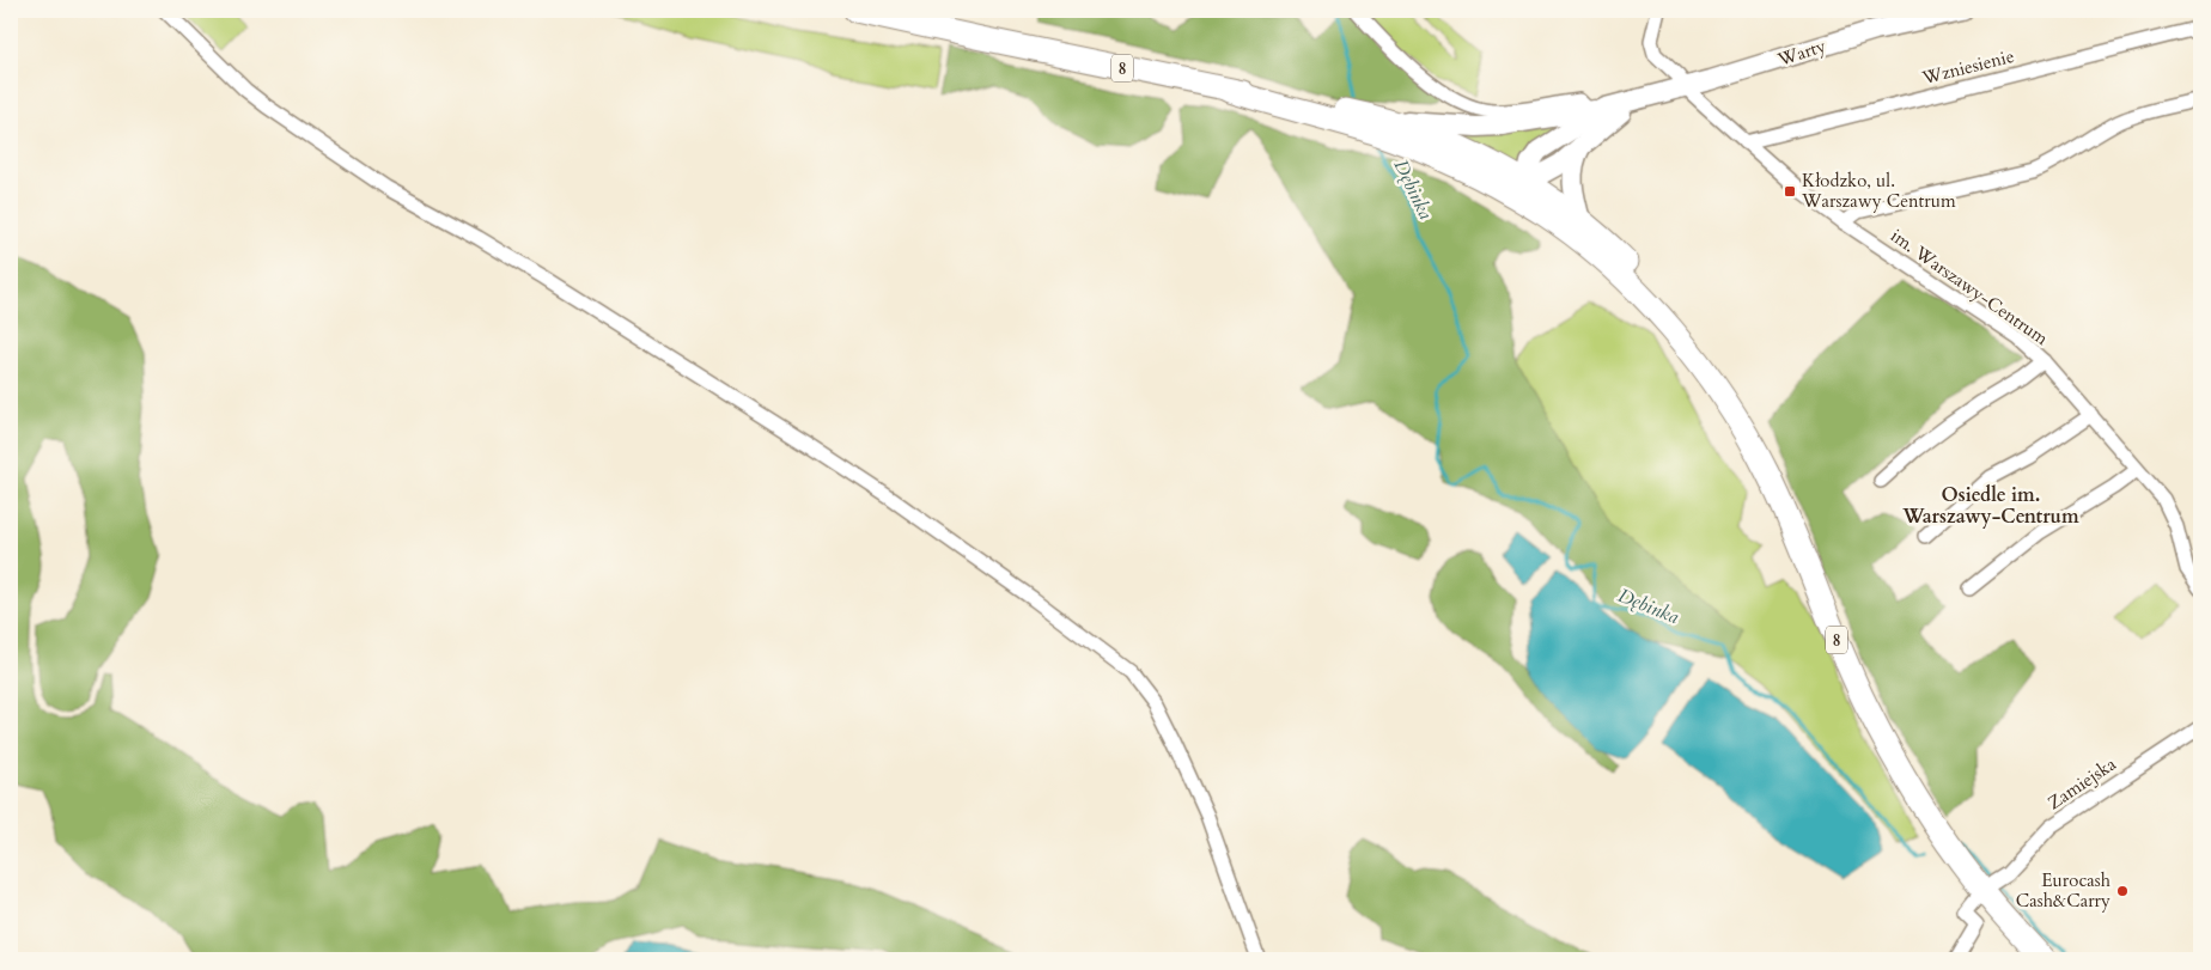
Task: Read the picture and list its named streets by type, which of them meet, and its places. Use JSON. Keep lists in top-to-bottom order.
{
  "streets": {
    "highway": ["8"],
    "main road": ["Warty"],
    "street": ["Wzniesienie", "im. Warszawy-Centrum", "Zamiejska"]
  },
  "crossings": [
    ["Warty", "8"],
    ["Warty", "im. Warszawy-Centrum"],
    ["Wzniesienie", "im. Warszawy-Centrum"]
  ],
  "districts": ["Osiedle im. Warszawy-Centrum"],
  "water": ["Dębinka"],
  "places": {
    "transit": ["Kłodzko, ul. Warszawy Centrum"],
    "other": ["Eurocash Cash&Carry"]
  }
}
